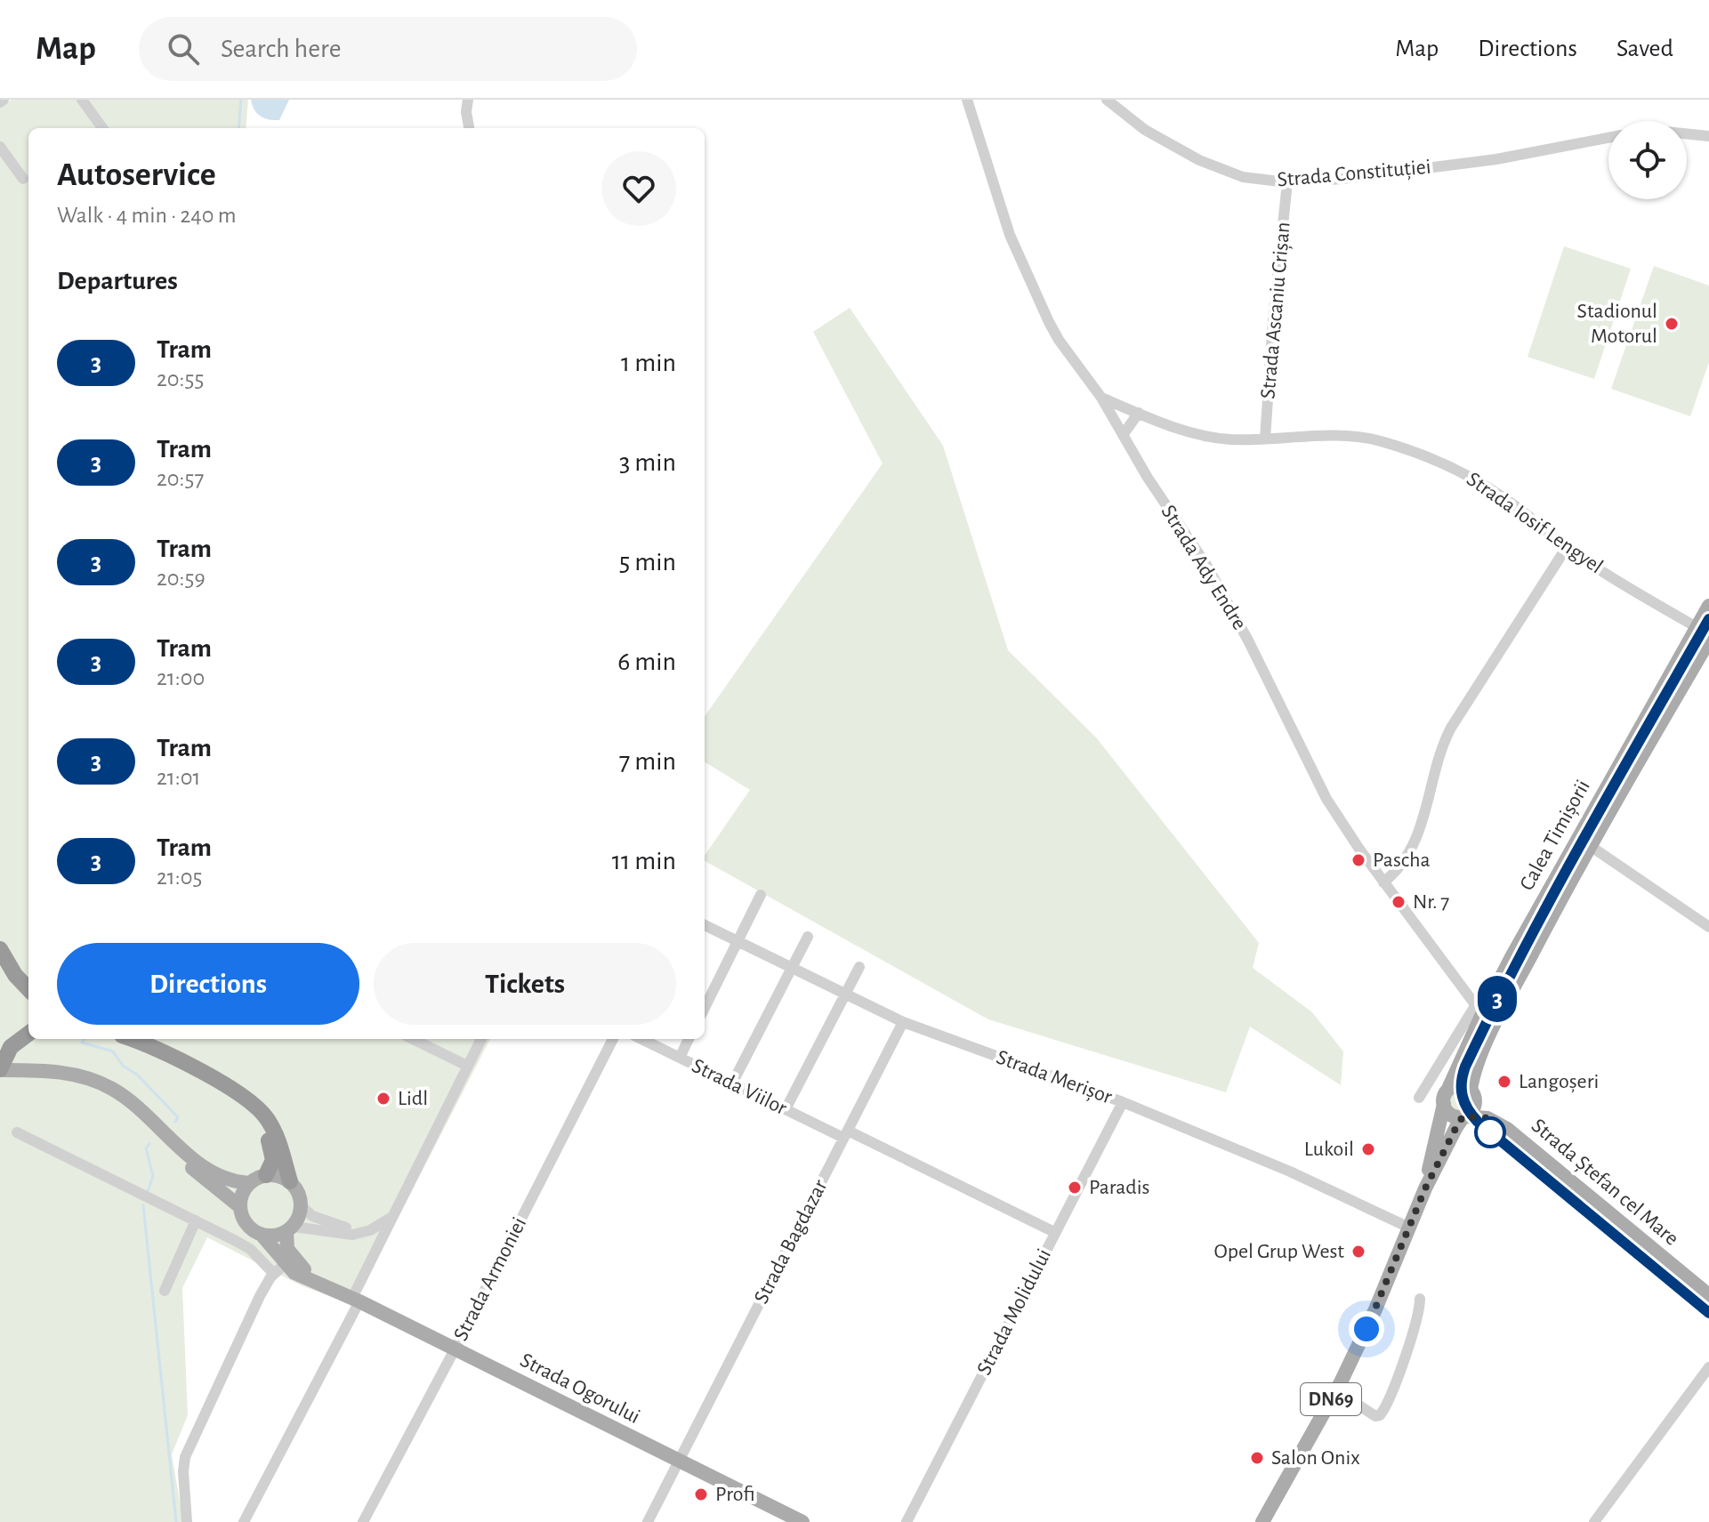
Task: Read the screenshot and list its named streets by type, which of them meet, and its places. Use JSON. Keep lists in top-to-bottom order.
{
  "streets": {
    "main road": [
      "Calea Timișorii",
      "Strada Ștefan cel Mare",
      "Strada Ogorului",
      "DN69"
    ],
    "street": [
      "Strada Constituției",
      "Strada Ascaniu Crișan",
      "Strada Iosif Lengyel",
      "Strada Ady Endre",
      "Strada Merișor",
      "Strada Viilor",
      "Strada Bagdazar",
      "Strada Armoniei",
      "Strada Molidului"
    ]
  },
  "crossings": [
    ["Strada Constituției", "Strada Ascaniu Crișan"],
    ["Strada Ascaniu Crișan", "Strada Iosif Lengyel"],
    ["Strada Iosif Lengyel", "Strada Ady Endre"],
    ["Strada Iosif Lengyel", "Calea Timișorii"],
    ["Strada Ady Endre", "Calea Timișorii"],
    ["Calea Timișorii", "Strada Merișor"],
    ["Calea Timișorii", "Strada Ștefan cel Mare"],
    ["Calea Timișorii", "DN69"],
    ["Strada Merișor", "Strada Bagdazar"],
    ["Strada Merișor", "Strada Molidului"],
    ["Strada Viilor", "Strada Bagdazar"],
    ["Strada Viilor", "Strada Molidului"],
    ["Strada Ștefan cel Mare", "DN69"],
    ["Strada Bagdazar", "Strada Ogorului"],
    ["Strada Armoniei", "Strada Ogorului"]
  ],
  "places": [
    "Stadionul Motorul",
    "Pascha",
    "Nr. 7",
    "Langoșeri",
    "Lidl",
    "Lukoil",
    "Paradis",
    "Opel Grup West",
    "Salon Onix",
    "Profi"
  ],
  "lines": ["tram line 3"],
  "page": {
    "header": "Map",
    "search": "Search here",
    "nav": ["Map", "Directions", "Saved"],
    "on_map": "3",
    "heading": [
      ["Autoservice", "Walk · 4 min · 240 m"],
      "Departures"
    ],
    "list": [
      {
        "mark": "3",
        "name": "Tram",
        "note": "20:55",
        "value": "1 min"
      },
      {
        "mark": "3",
        "name": "Tram",
        "note": "20:57",
        "value": "3 min"
      },
      {
        "mark": "3",
        "name": "Tram",
        "note": "20:59",
        "value": "5 min"
      },
      {
        "mark": "3",
        "name": "Tram",
        "note": "21:00",
        "value": "6 min"
      },
      {
        "mark": "3",
        "name": "Tram",
        "note": "21:01",
        "value": "7 min"
      },
      {
        "mark": "3",
        "name": "Tram",
        "note": "21:05",
        "value": "11 min"
      }
    ],
    "buttons": ["Directions", "Tickets"]
  }
}
